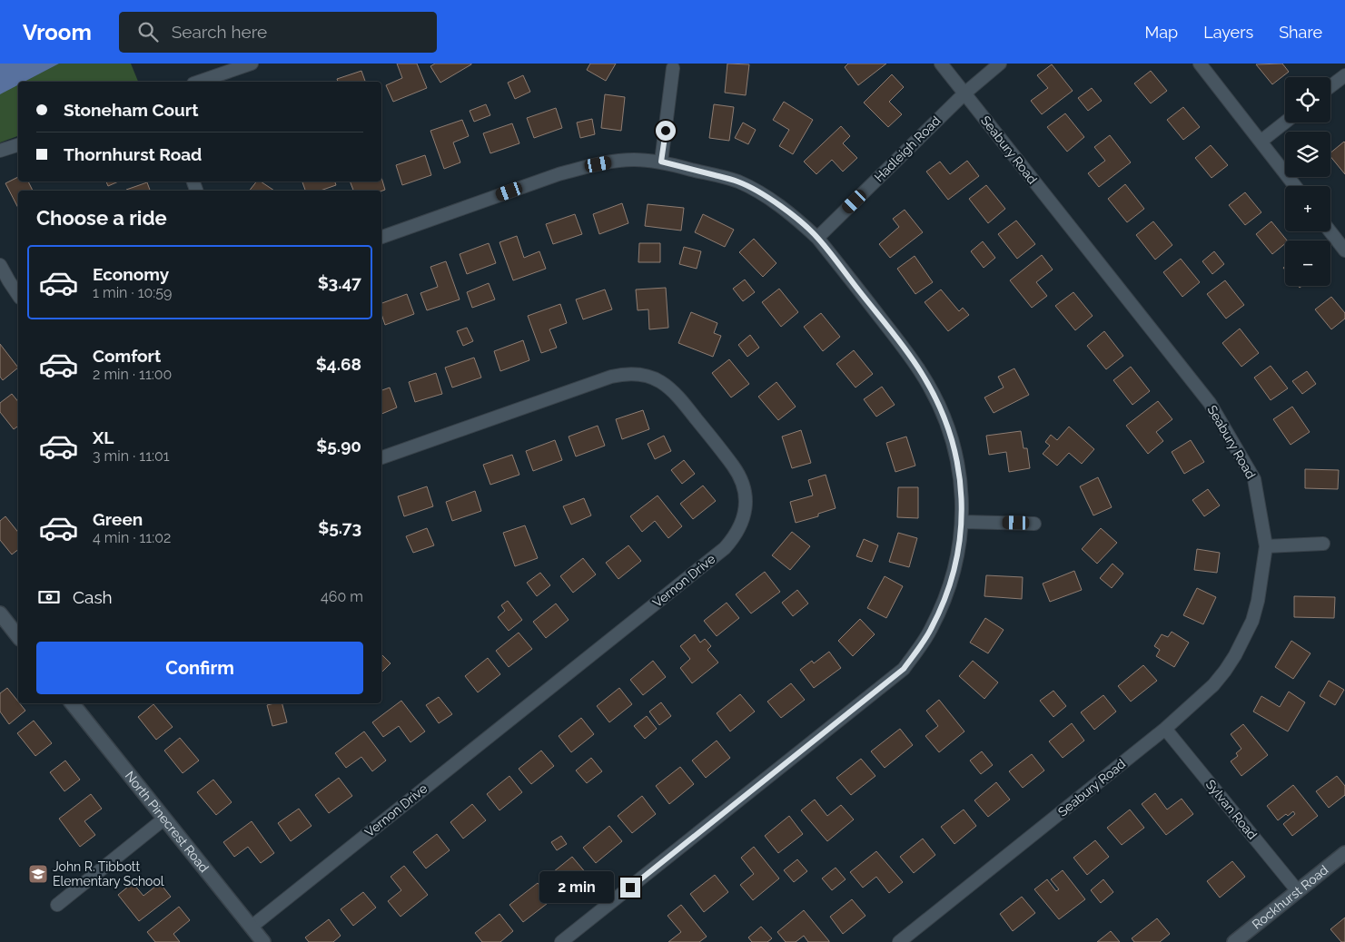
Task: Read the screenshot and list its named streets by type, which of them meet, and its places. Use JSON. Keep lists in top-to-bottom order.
{
  "streets": {
    "street": [
      "Hadleigh Road",
      "Seabury Road",
      "Vernon Drive",
      "Sylvan Road",
      "North Pinecrest Road",
      "Rockhurst Road"
    ]
  },
  "crossings": [
    ["Hadleigh Road", "Seabury Road"],
    ["Seabury Road", "Sylvan Road"],
    ["Vernon Drive", "North Pinecrest Road"],
    ["Sylvan Road", "Rockhurst Road"]
  ],
  "places": {
    "school or university": ["John R. Tibbott Elementary School"]
  },
  "page": {
    "header": "Vroom",
    "search": "Search here",
    "nav": ["Map", "Layers", "Share"],
    "map_buttons": ["+", "−"],
    "banner": ["Stoneham Court", "Thornhurst Road"],
    "heading": "Choose a ride",
    "list": [
      {
        "name": "Economy",
        "note": "1 min · 10:59",
        "value": "$3.47"
      },
      {
        "name": "Comfort",
        "note": "2 min · 11:00",
        "value": "$4.68"
      },
      {
        "name": "XL",
        "note": "3 min · 11:01",
        "value": "$5.90"
      },
      {
        "name": "Green",
        "note": "4 min · 11:02",
        "value": "$5.73"
      }
    ],
    "pay": ["Cash", "460 m"],
    "buttons": "Confirm",
    "bubble": "2 min"
  }
}
